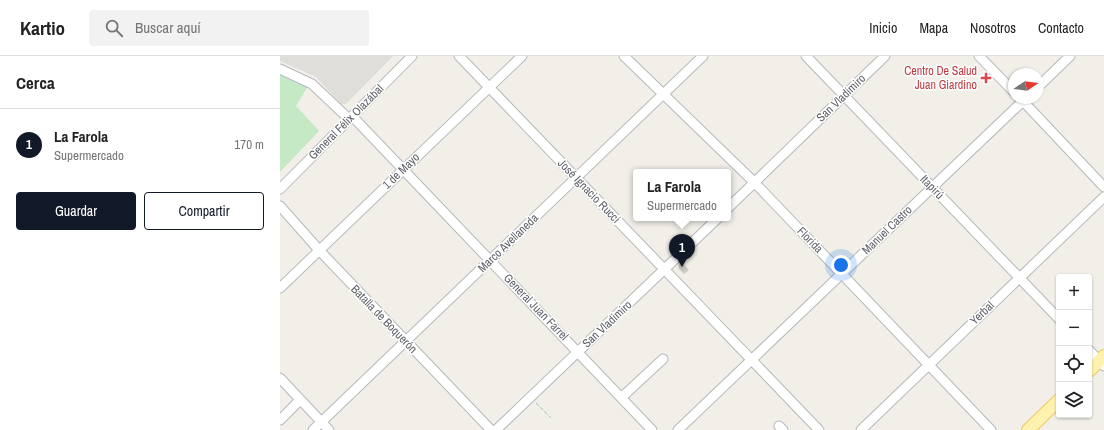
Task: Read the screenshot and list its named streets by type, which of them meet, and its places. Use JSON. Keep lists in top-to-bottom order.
{
  "streets": {
    "street": [
      "San Vladimiro",
      "General Félix Olazábal",
      "1 de Mayo",
      "Itapirú",
      "José Ignacio Rucci",
      "Manuel Castro",
      "Florida",
      "Marco Avellaneda",
      "General Juan Farrel",
      "Yerbal",
      "Batalla de Boquerón"
    ]
  },
  "crossings": [
    ["San Vladimiro", "Itapirú"],
    ["San Vladimiro", "José Ignacio Rucci"],
    ["San Vladimiro", "Florida"],
    ["San Vladimiro", "General Juan Farrel"],
    ["General Félix Olazábal", "General Juan Farrel"],
    ["1 de Mayo", "José Ignacio Rucci"],
    ["1 de Mayo", "General Juan Farrel"],
    ["1 de Mayo", "Batalla de Boquerón"],
    ["Itapirú", "Manuel Castro"],
    ["Itapirú", "Yerbal"],
    ["José Ignacio Rucci", "Manuel Castro"],
    ["José Ignacio Rucci", "Marco Avellaneda"],
    ["Manuel Castro", "Florida"],
    ["Florida", "Marco Avellaneda"],
    ["Florida", "Yerbal"],
    ["Marco Avellaneda", "General Juan Farrel"],
    ["Marco Avellaneda", "Batalla de Boquerón"]
  ],
  "places": {
    "health": ["Centro De Salud Juan Giardino"]
  },
  "north": "right",
  "page": {
    "header": "Kartio",
    "search": "Buscar aquí",
    "nav": [
      "Inicio",
      "Mapa",
      "Nosotros",
      "Contacto"
    ],
    "heading": "Cerca",
    "list": [
      {
        "mark": "1",
        "name": "La Farola",
        "note": "Supermercado",
        "value": "170 m"
      }
    ],
    "popup": ["La Farola", "Supermercado"],
    "buttons": ["Guardar", "Compartir"],
    "pins": "1",
    "map_buttons": ["+", "−"]
  }
}
